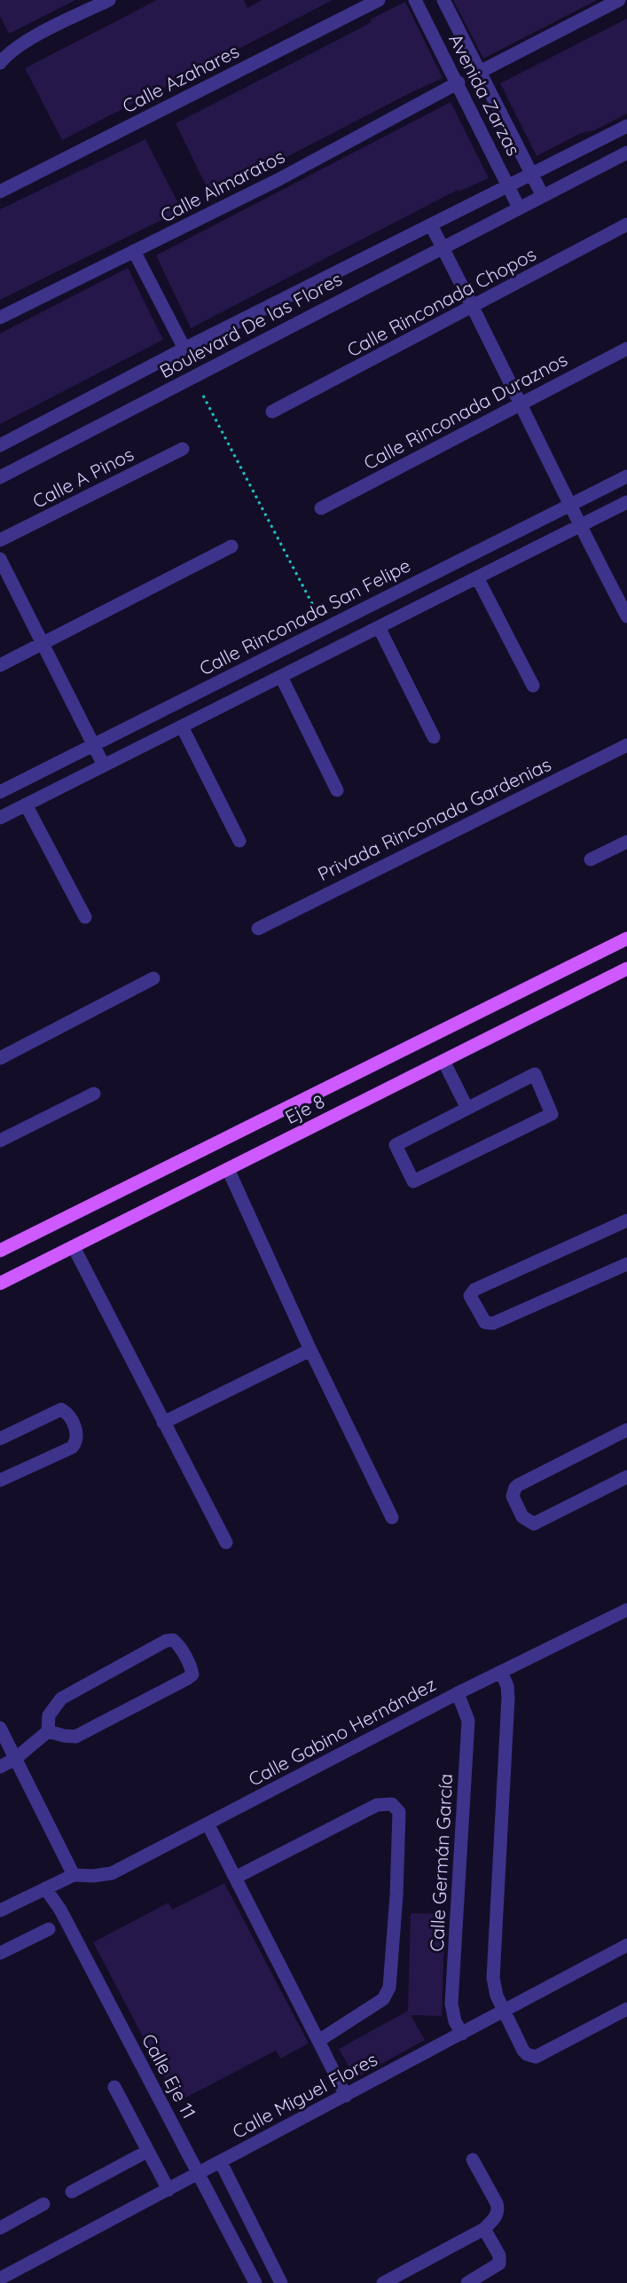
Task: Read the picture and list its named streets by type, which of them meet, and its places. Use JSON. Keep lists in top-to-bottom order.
{
  "streets": {
    "main road": ["Eje 8"],
    "street": [
      "Calle Azahares",
      "Avenida Zarzas",
      "Calle Almaratos",
      "Calle Rinconada Chopos",
      "Boulevard De las Flores",
      "Calle Rinconada Duraznos",
      "Calle A Pinos",
      "Calle Rinconada San Felipe",
      "Privada Rinconada Gardenias",
      "Calle Gabino Hernández",
      "Calle Germán García",
      "Calle Eje 11",
      "Calle Miguel Flores"
    ]
  },
  "crossings": [
    ["Avenida Zarzas", "Calle Almaratos"],
    ["Avenida Zarzas", "Boulevard De las Flores"],
    ["Calle Gabino Hernández", "Calle Germán García"],
    ["Calle Germán García", "Calle Miguel Flores"],
    ["Calle Eje 11", "Calle Miguel Flores"]
  ]
}
